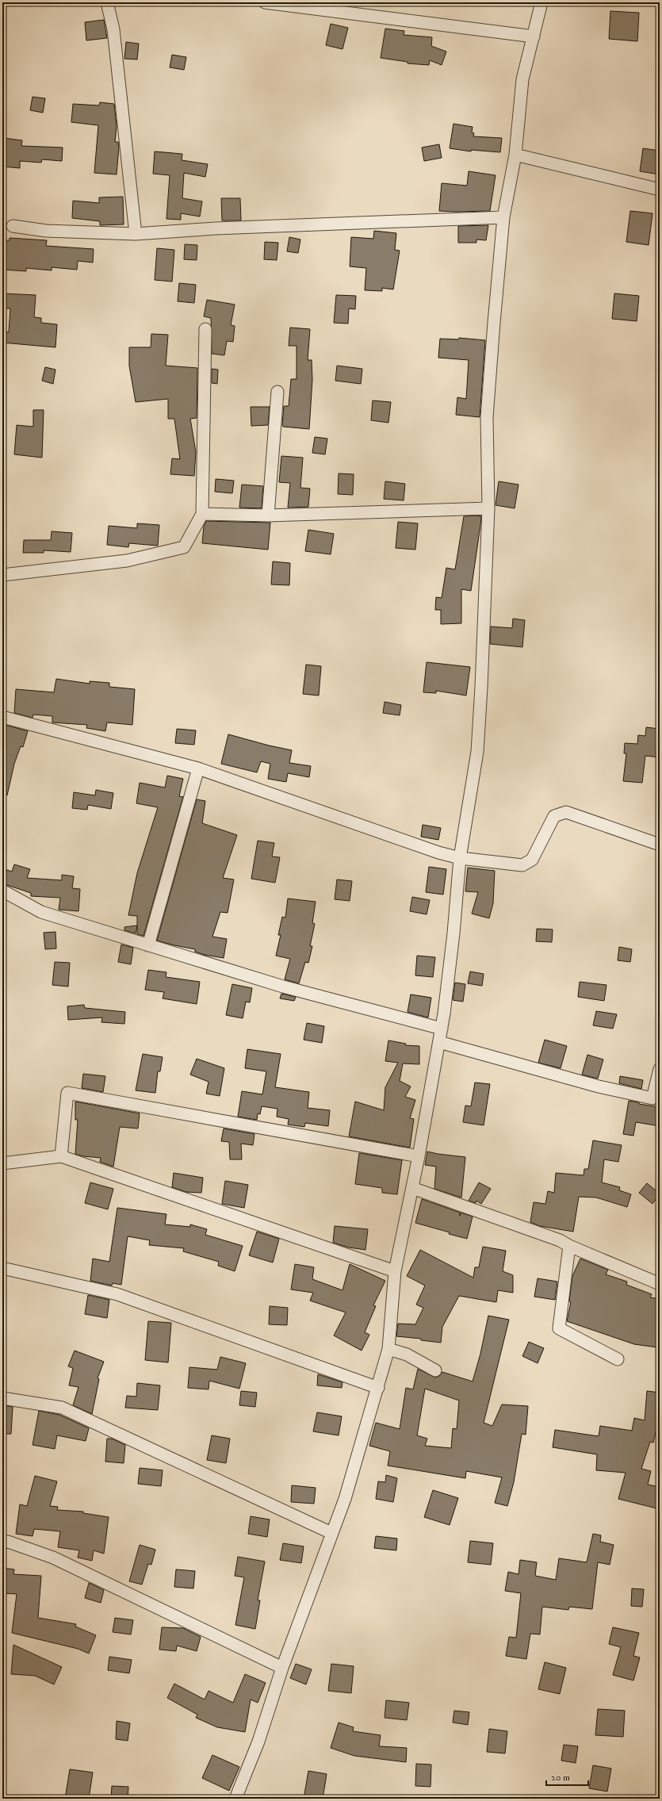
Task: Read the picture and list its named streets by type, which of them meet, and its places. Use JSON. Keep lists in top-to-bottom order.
{
  "scale_bar": "20 m"
}
